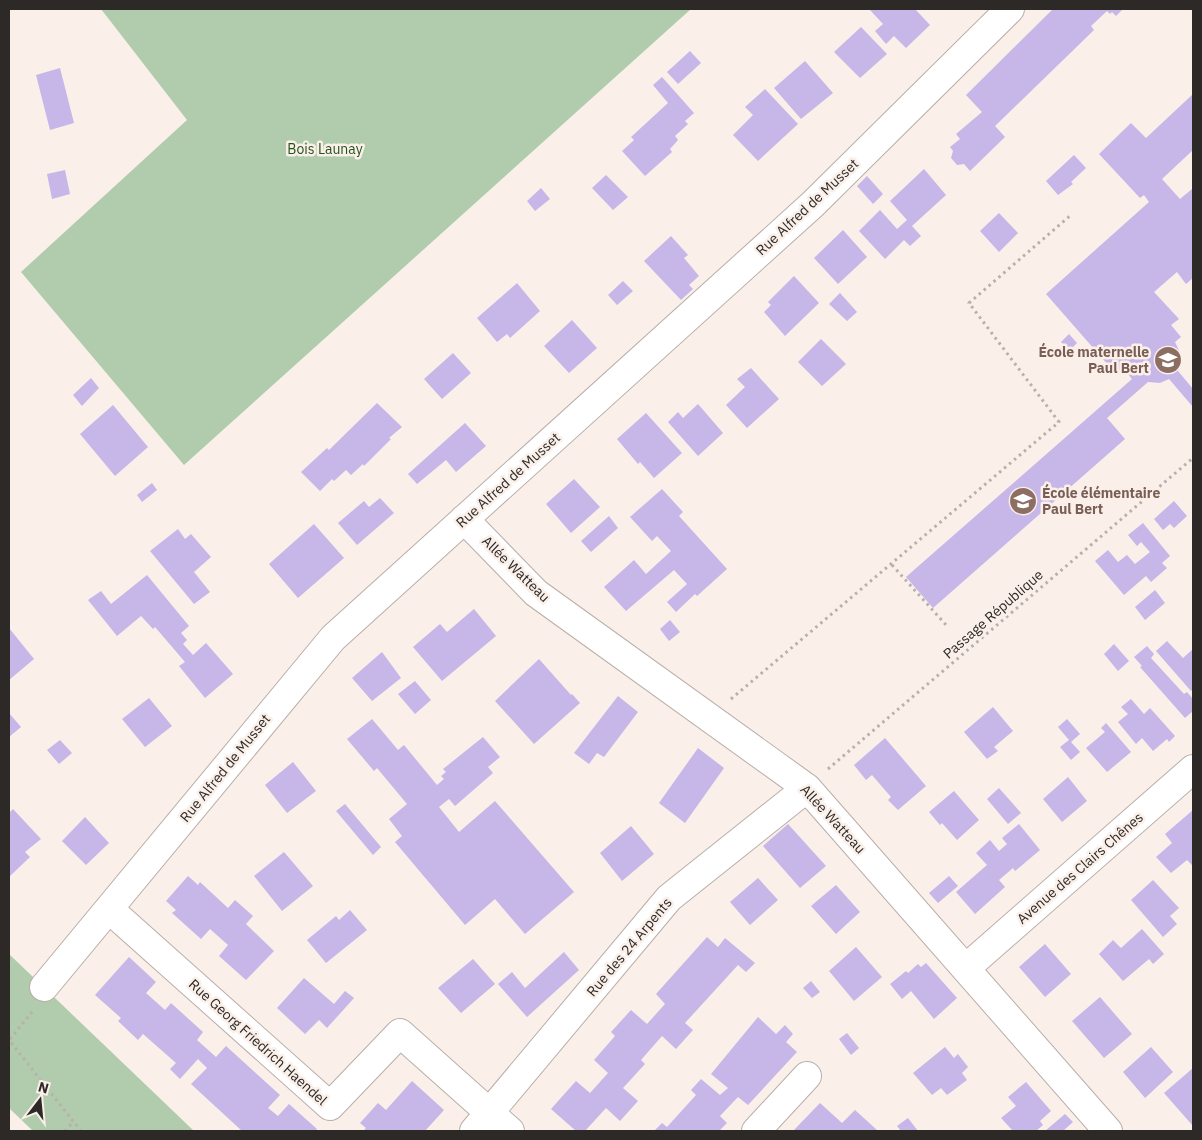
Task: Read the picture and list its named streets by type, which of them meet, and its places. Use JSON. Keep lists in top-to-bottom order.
{
  "streets": {
    "street": [
      "Rue Alfred de Musset",
      "Allée Watteau",
      "Avenue des Clairs Chênes",
      "Rue des 24 Arpents",
      "Rue Georg Friedrich Haendel"
    ],
    "path": ["Passage République"]
  },
  "crossings": [
    ["Rue Alfred de Musset", "Allée Watteau"],
    ["Rue Alfred de Musset", "Rue Georg Friedrich Haendel"],
    ["Allée Watteau", "Passage République"],
    ["Allée Watteau", "Avenue des Clairs Chênes"],
    ["Allée Watteau", "Rue des 24 Arpents"],
    ["Passage République", "Rue des 24 Arpents"],
    ["Rue des 24 Arpents", "Rue Georg Friedrich Haendel"]
  ],
  "parks": ["Bois Launay"],
  "places": {
    "school or university": ["École maternelle Paul Bert", "École élémentaire Paul Bert"]
  },
  "north": "top"
}
